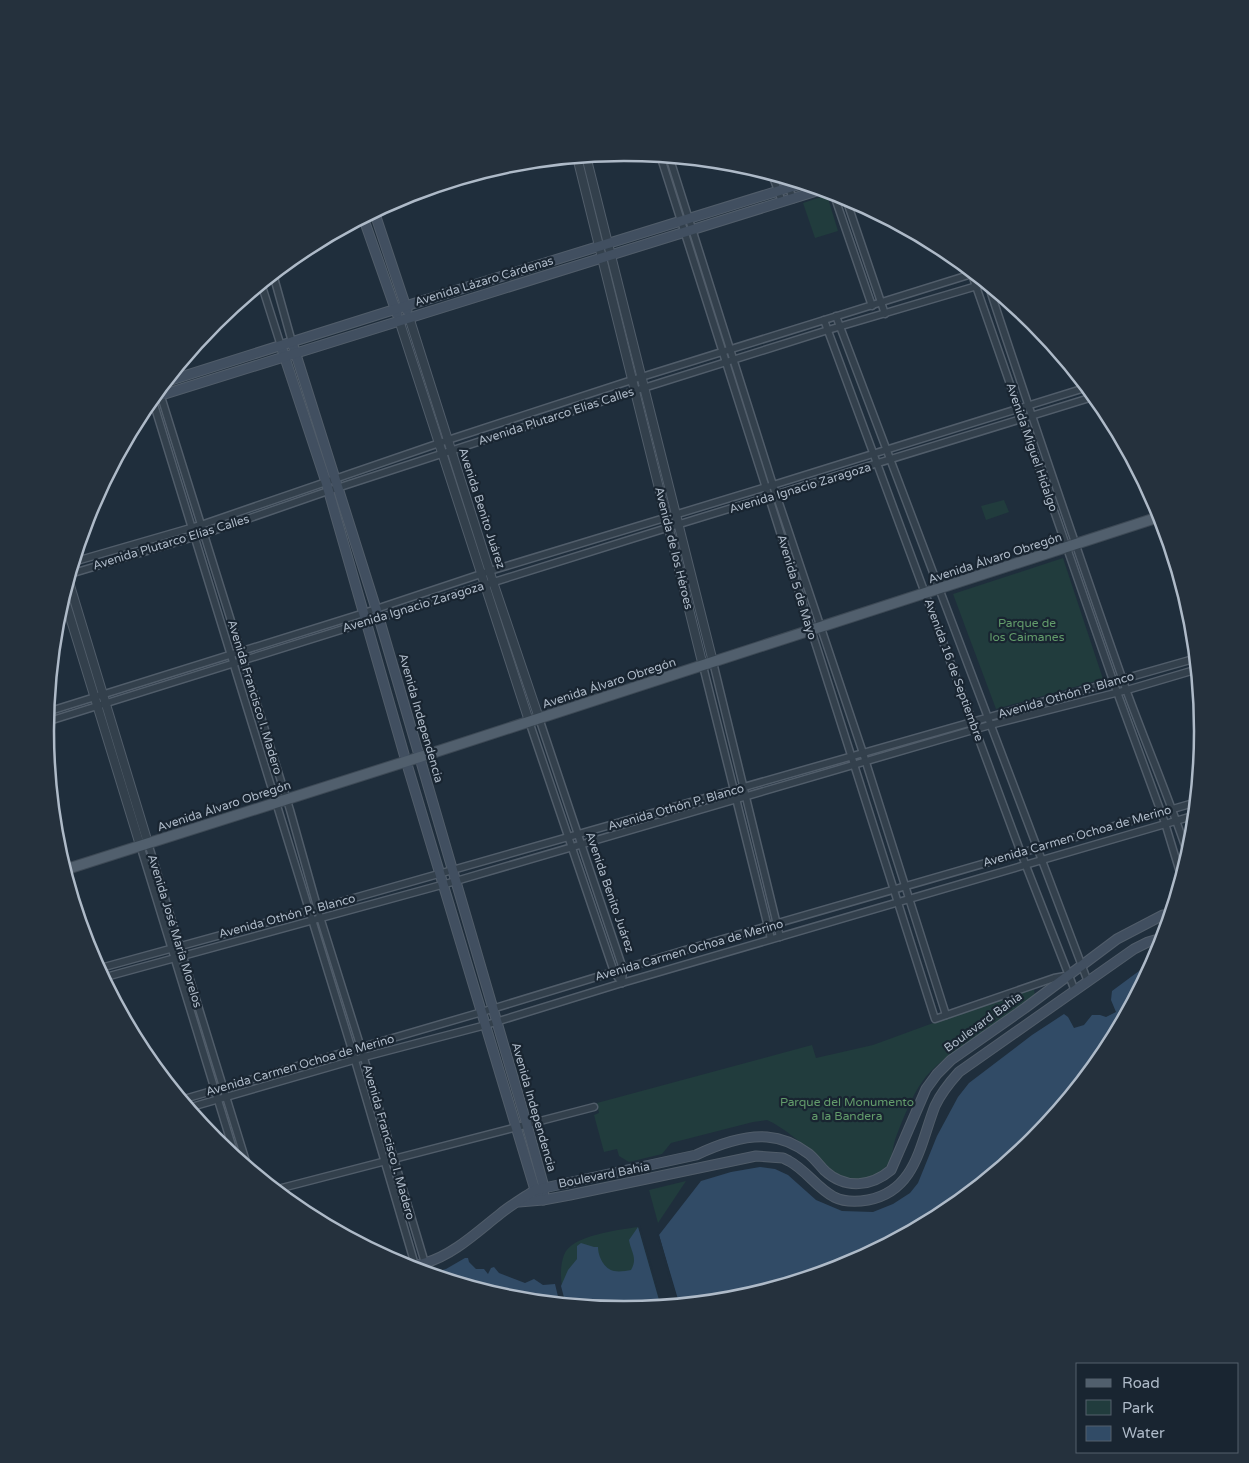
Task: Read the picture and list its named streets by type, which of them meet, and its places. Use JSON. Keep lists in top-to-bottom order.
{
  "streets": {
    "main road": [
      "Avenida Lázaro Cárdenas",
      "Avenida Benito Juárez",
      "Avenida Álvaro Obregón",
      "Avenida Independencia",
      "Boulevard Bahía"
    ],
    "street": [
      "Avenida Plutarco Elías Calles",
      "Avenida Miguel Hidalgo",
      "Avenida Ignacio Zaragoza",
      "Avenida de los Héroes",
      "Avenida 5 de Mayo",
      "Avenida 16 de Septiembre",
      "Avenida Othón P. Blanco",
      "Avenida Francisco I. Madero",
      "Avenida Carmen Ochoa de Merino",
      "Avenida José María Morelos"
    ]
  },
  "crossings": [
    ["Avenida Lázaro Cárdenas", "Avenida Benito Juárez"],
    ["Avenida Lázaro Cárdenas", "Avenida de los Héroes"],
    ["Avenida Lázaro Cárdenas", "Avenida 5 de Mayo"],
    ["Avenida Lázaro Cárdenas", "Avenida Independencia"],
    ["Avenida Plutarco Elías Calles", "Avenida Miguel Hidalgo"],
    ["Avenida Plutarco Elías Calles", "Avenida Benito Juárez"],
    ["Avenida Plutarco Elías Calles", "Avenida de los Héroes"],
    ["Avenida Plutarco Elías Calles", "Avenida 5 de Mayo"],
    ["Avenida Plutarco Elías Calles", "Avenida 16 de Septiembre"],
    ["Avenida Plutarco Elías Calles", "Avenida Francisco I. Madero"],
    ["Avenida Plutarco Elías Calles", "Avenida Independencia"],
    ["Avenida Miguel Hidalgo", "Avenida Ignacio Zaragoza"],
    ["Avenida Miguel Hidalgo", "Avenida Álvaro Obregón"],
    ["Avenida Miguel Hidalgo", "Avenida Othón P. Blanco"],
    ["Avenida Miguel Hidalgo", "Avenida Carmen Ochoa de Merino"],
    ["Avenida Ignacio Zaragoza", "Avenida Benito Juárez"],
    ["Avenida Ignacio Zaragoza", "Avenida de los Héroes"],
    ["Avenida Ignacio Zaragoza", "Avenida 5 de Mayo"],
    ["Avenida Ignacio Zaragoza", "Avenida 16 de Septiembre"],
    ["Avenida Ignacio Zaragoza", "Avenida Francisco I. Madero"],
    ["Avenida Ignacio Zaragoza", "Avenida Independencia"],
    ["Avenida Ignacio Zaragoza", "Avenida José María Morelos"],
    ["Avenida Benito Juárez", "Avenida Álvaro Obregón"],
    ["Avenida Benito Juárez", "Avenida Othón P. Blanco"],
    ["Avenida Benito Juárez", "Avenida Carmen Ochoa de Merino"],
    ["Avenida de los Héroes", "Avenida Álvaro Obregón"],
    ["Avenida de los Héroes", "Avenida Othón P. Blanco"],
    ["Avenida de los Héroes", "Avenida Carmen Ochoa de Merino"],
    ["Avenida Álvaro Obregón", "Avenida 5 de Mayo"],
    ["Avenida Álvaro Obregón", "Avenida 16 de Septiembre"],
    ["Avenida Álvaro Obregón", "Avenida Francisco I. Madero"],
    ["Avenida Álvaro Obregón", "Avenida Independencia"],
    ["Avenida Álvaro Obregón", "Avenida José María Morelos"],
    ["Avenida 5 de Mayo", "Avenida Othón P. Blanco"],
    ["Avenida 5 de Mayo", "Avenida Carmen Ochoa de Merino"],
    ["Avenida 16 de Septiembre", "Avenida Othón P. Blanco"],
    ["Avenida 16 de Septiembre", "Avenida Carmen Ochoa de Merino"],
    ["Avenida 16 de Septiembre", "Boulevard Bahía"],
    ["Avenida Othón P. Blanco", "Avenida Francisco I. Madero"],
    ["Avenida Othón P. Blanco", "Avenida Independencia"],
    ["Avenida Othón P. Blanco", "Avenida José María Morelos"],
    ["Avenida Francisco I. Madero", "Avenida Carmen Ochoa de Merino"],
    ["Avenida Francisco I. Madero", "Boulevard Bahía"],
    ["Avenida Independencia", "Avenida Carmen Ochoa de Merino"],
    ["Avenida Independencia", "Boulevard Bahía"],
    ["Avenida Carmen Ochoa de Merino", "Avenida José María Morelos"]
  ],
  "parks": ["Parque de los Caimanes", "Parque del Monumento a la Bandera"],
  "legend": ["Road", "Park", "Water"]
}
